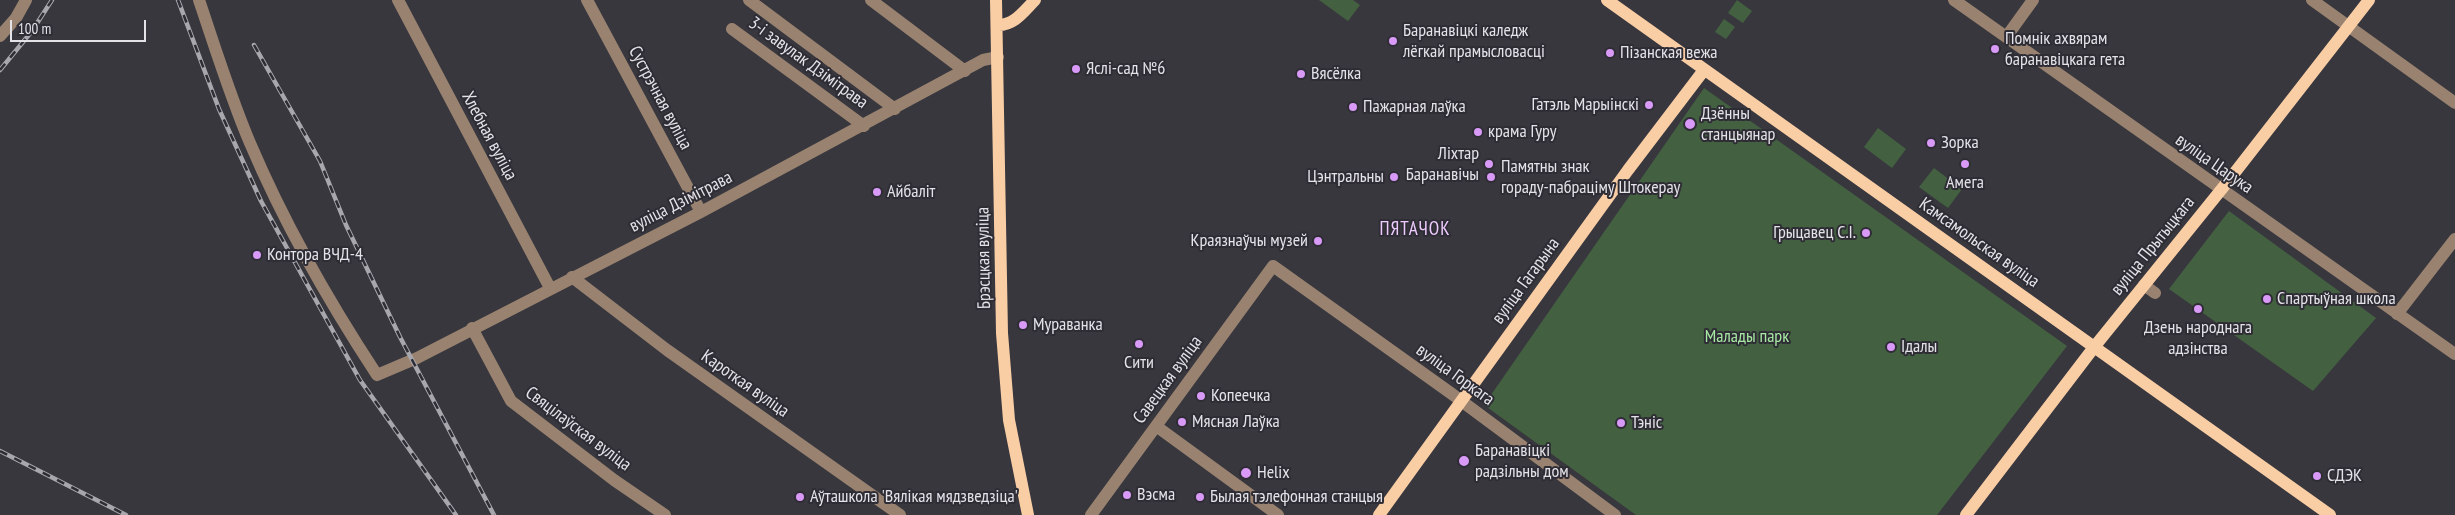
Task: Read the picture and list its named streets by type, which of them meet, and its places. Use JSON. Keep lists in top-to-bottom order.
{
  "streets": {
    "main road": [
      "Камсамольская вуліца",
      "вуліца Прытыцкага",
      "Брэсцкая вуліца",
      "вуліца Гагарына"
    ],
    "street": [
      "3-і завулак Дзімітрава",
      "Сустрэчная вуліца",
      "Хлебная вуліца",
      "вуліца Царука",
      "вуліца Дзімітрава",
      "вуліца Горкага",
      "Савецкая вуліца",
      "Кароткая вуліца",
      "Свяцілаўская вуліца"
    ]
  },
  "crossings": [
    ["3-і завулак Дзімітрава", "вуліца Дзімітрава"],
    ["Сустрэчная вуліца", "вуліца Дзімітрава"],
    ["Хлебная вуліца", "вуліца Дзімітрава"],
    ["вуліца Царука", "вуліца Прытыцкага"],
    ["вуліца Дзімітрава", "Брэсцкая вуліца"],
    ["вуліца Дзімітрава", "Кароткая вуліца"],
    ["вуліца Дзімітрава", "Свяцілаўская вуліца"],
    ["Камсамольская вуліца", "вуліца Прытыцкага"],
    ["Камсамольская вуліца", "вуліца Гагарына"],
    ["вуліца Гагарына", "вуліца Горкага"],
    ["вуліца Горкага", "Савецкая вуліца"]
  ],
  "districts": ["ПЯТАЧОК"],
  "parks": ["Малады парк"],
  "places": [
    "Баранавіцкі каледж лёгкай прамысловасці",
    "Помнік ахвярам баранавіцкага гета",
    "Пізанская вежа",
    "Яслі-сад №6",
    "Вясёлка",
    "Гатэль Марыінскі",
    "Пажарная лаўка",
    "Дзённы станцыянар",
    "крама Гуру",
    "Зорка",
    "Ліхтар Баранавічы",
    "Амега",
    "Цэнтральны",
    "Памятны знак гораду-пабраціму Штокерау",
    "Айбаліт",
    "Грыцавец С.І.",
    "Краязнаўчы музей",
    "Контора ВЧД-4",
    "Спартыўная школа",
    "Дзень народнага адзінства",
    "Мураванка",
    "Сити",
    "Ідалы",
    "Копеечка",
    "Мясная Лаўка",
    "Тэніс",
    "Баранавіцкі радзільны дом",
    "Helix",
    "СДЭК",
    "Вэсма",
    "Аўташкола 'Вялікая мядзведзіца'",
    "Былая тэлефонная станцыя"
  ],
  "scale_bar": "100 m"
}
